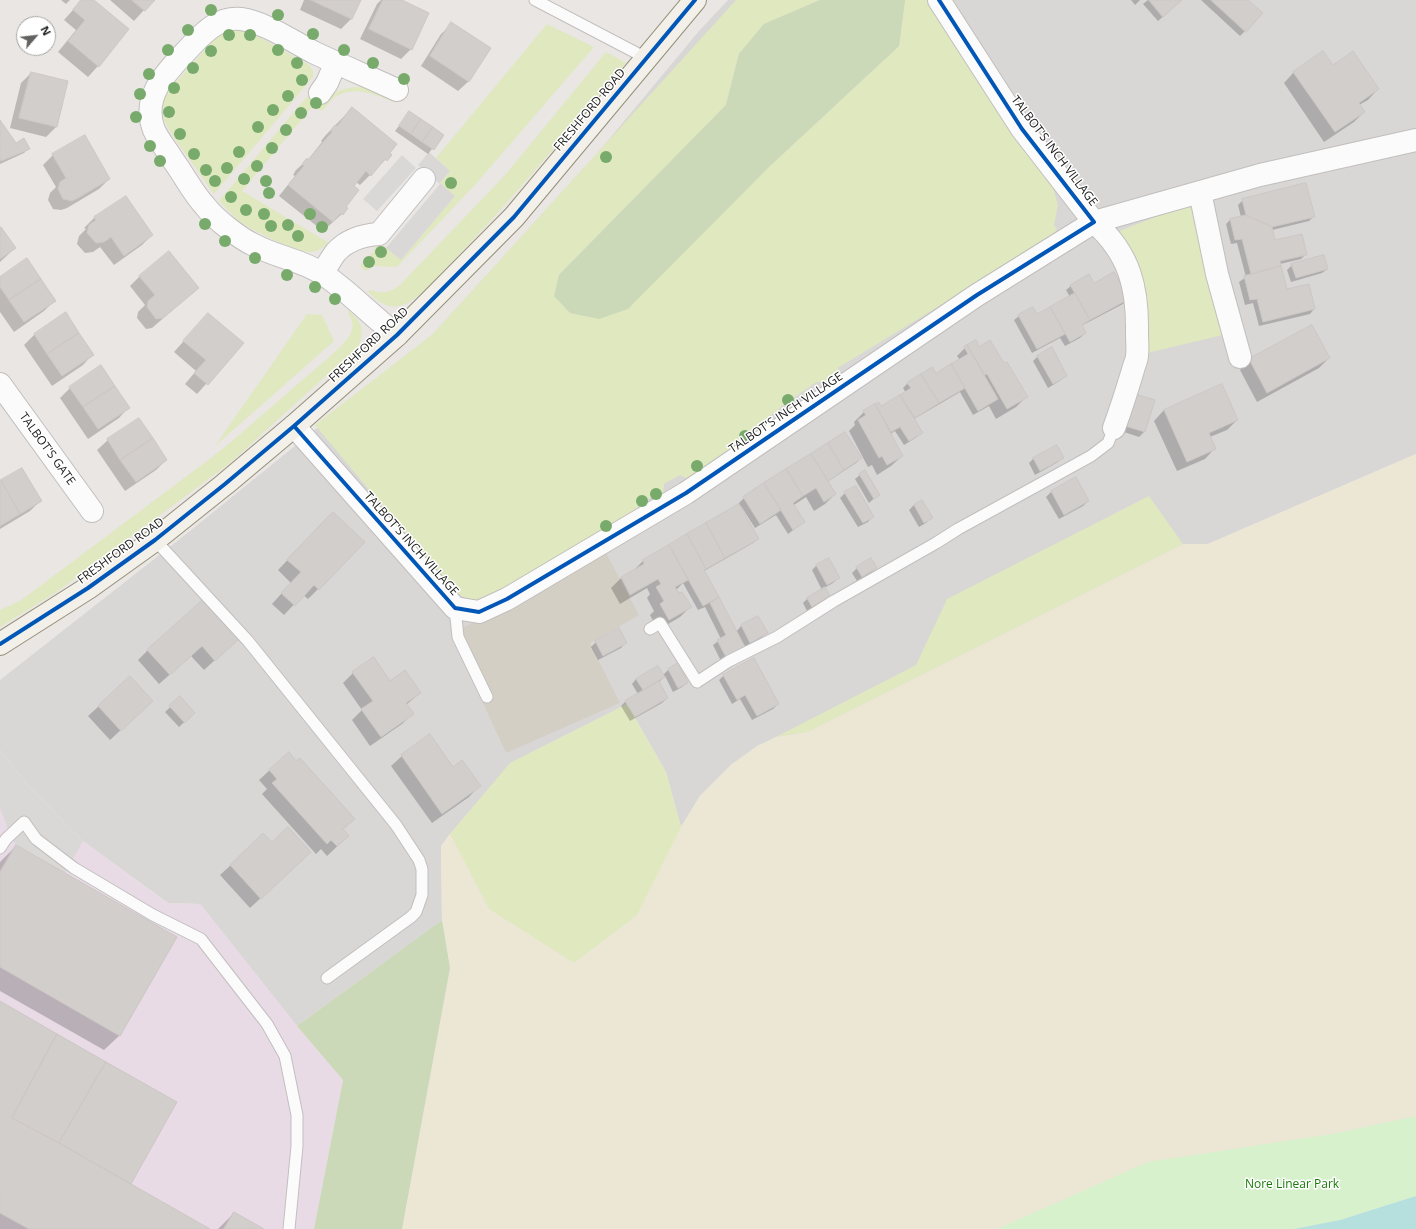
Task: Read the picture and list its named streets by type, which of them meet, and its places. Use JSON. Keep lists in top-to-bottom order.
{
  "streets": {
    "main road": ["FRESHFORD ROAD"],
    "street": ["TALBOT'S INCH VILLAGE", "TALBOT'S GATE"]
  },
  "crossings": [
    ["FRESHFORD ROAD", "TALBOT'S INCH VILLAGE"]
  ],
  "parks": ["Nore Linear Park"],
  "north": "top right"
}
